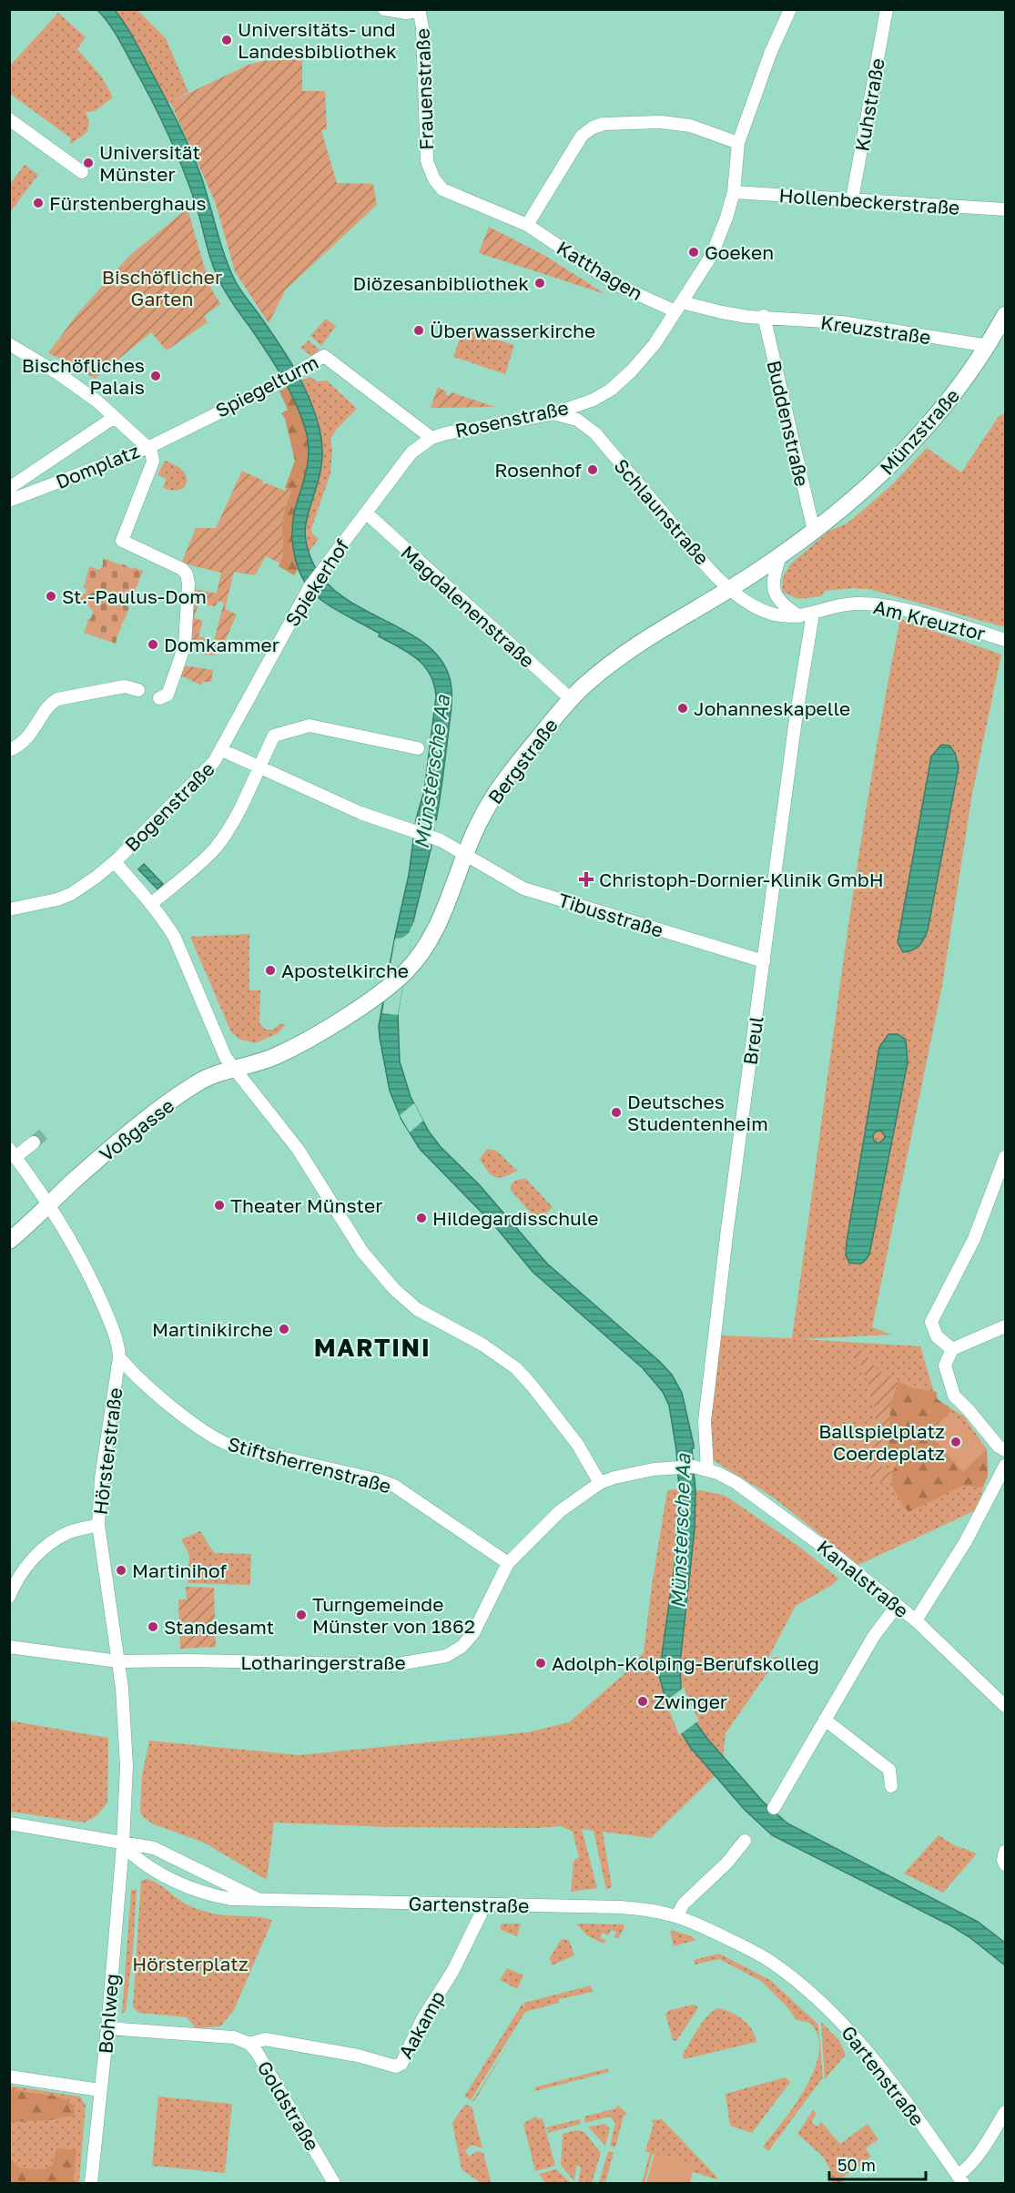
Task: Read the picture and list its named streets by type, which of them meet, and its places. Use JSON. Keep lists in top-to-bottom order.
{
  "streets": {
    "main road": ["Münzstraße", "Bergstraße", "Voßgasse"],
    "street": [
      "Frauenstraße",
      "Kuhstraße",
      "Hollenbeckerstraße",
      "Katthagen",
      "Kreuzstraße",
      "Spiegelturm",
      "Rosenstraße",
      "Buddenstraße",
      "Domplatz",
      "Schlaunstraße",
      "Spiekerhof",
      "Magdalenenstraße",
      "Am Kreuztor",
      "Bogenstraße",
      "Tibusstraße",
      "Breul",
      "Hörsterstraße",
      "Stiftsherrenstraße",
      "Kanalstraße",
      "Lotharingerstraße",
      "Gartenstraße",
      "Bohlweg",
      "Aakamp",
      "Goldstraße"
    ]
  },
  "crossings": [
    ["Frauenstraße", "Katthagen"],
    ["Kuhstraße", "Hollenbeckerstraße"],
    ["Hollenbeckerstraße", "Rosenstraße"],
    ["Katthagen", "Kreuzstraße"],
    ["Katthagen", "Rosenstraße"],
    ["Katthagen", "Buddenstraße"],
    ["Kreuzstraße", "Buddenstraße"],
    ["Kreuzstraße", "Münzstraße"],
    ["Spiegelturm", "Rosenstraße"],
    ["Spiegelturm", "Domplatz"],
    ["Rosenstraße", "Schlaunstraße"],
    ["Rosenstraße", "Spiekerhof"],
    ["Buddenstraße", "Münzstraße"],
    ["Buddenstraße", "Bergstraße"],
    ["Münzstraße", "Bergstraße"],
    ["Schlaunstraße", "Am Kreuztor"],
    ["Schlaunstraße", "Bergstraße"],
    ["Spiekerhof", "Magdalenenstraße"],
    ["Spiekerhof", "Bogenstraße"],
    ["Magdalenenstraße", "Bergstraße"],
    ["Am Kreuztor", "Bergstraße"],
    ["Am Kreuztor", "Breul"],
    ["Bergstraße", "Tibusstraße"],
    ["Bergstraße", "Voßgasse"],
    ["Tibusstraße", "Breul"],
    ["Breul", "Kanalstraße"],
    ["Voßgasse", "Hörsterstraße"],
    ["Hörsterstraße", "Stiftsherrenstraße"],
    ["Hörsterstraße", "Lotharingerstraße"],
    ["Hörsterstraße", "Gartenstraße"],
    ["Hörsterstraße", "Bohlweg"],
    ["Stiftsherrenstraße", "Lotharingerstraße"],
    ["Kanalstraße", "Lotharingerstraße"],
    ["Gartenstraße", "Bohlweg"],
    ["Gartenstraße", "Aakamp"],
    ["Bohlweg", "Goldstraße"],
    ["Aakamp", "Goldstraße"]
  ],
  "districts": ["MARTINI"],
  "water": ["Münstersche Aa"],
  "parks": ["Bischöflicher Garten", "Hörsterplatz"],
  "places": {
    "other": [
      "Universitäts- und Landesbibliothek",
      "Universität Münster",
      "Fürstenberghaus",
      "Goeken",
      "Diözesanbibliothek",
      "Überwasserkirche",
      "Bischöfliches Palais",
      "Rosenhof",
      "St.-Paulus-Dom",
      "Domkammer",
      "Johanneskapelle",
      "Apostelkirche",
      "Deutsches Studentenheim",
      "Theater Münster",
      "Hildegardisschule",
      "Martinikirche",
      "Ballspielplatz Coerdeplatz",
      "Martinihof",
      "Turngemeinde Münster von 1862",
      "Standesamt",
      "Adolph-Kolping-Berufskolleg",
      "Zwinger"
    ],
    "health": ["Christoph-Dornier-Klinik GmbH"]
  },
  "scale_bar": "50 m"
}
